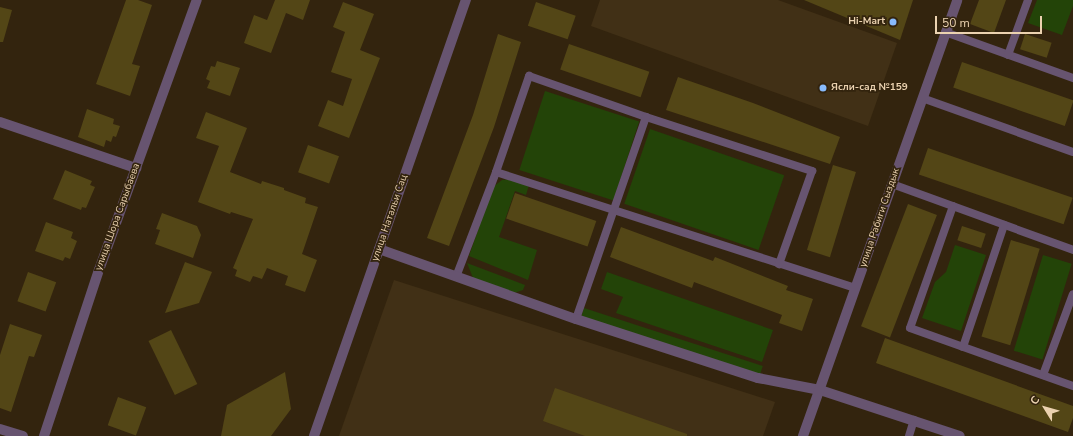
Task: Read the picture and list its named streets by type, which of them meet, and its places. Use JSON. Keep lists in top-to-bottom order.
{
  "streets": {
    "street": ["улица Шора Сарыбаева", "улица Натальи Сац", "улица Рабиги Сыздык"]
  },
  "places": ["Hi-Mart", "Ясли-сад №159"],
  "scale_bar": "50 m",
  "north": "top left"
}
